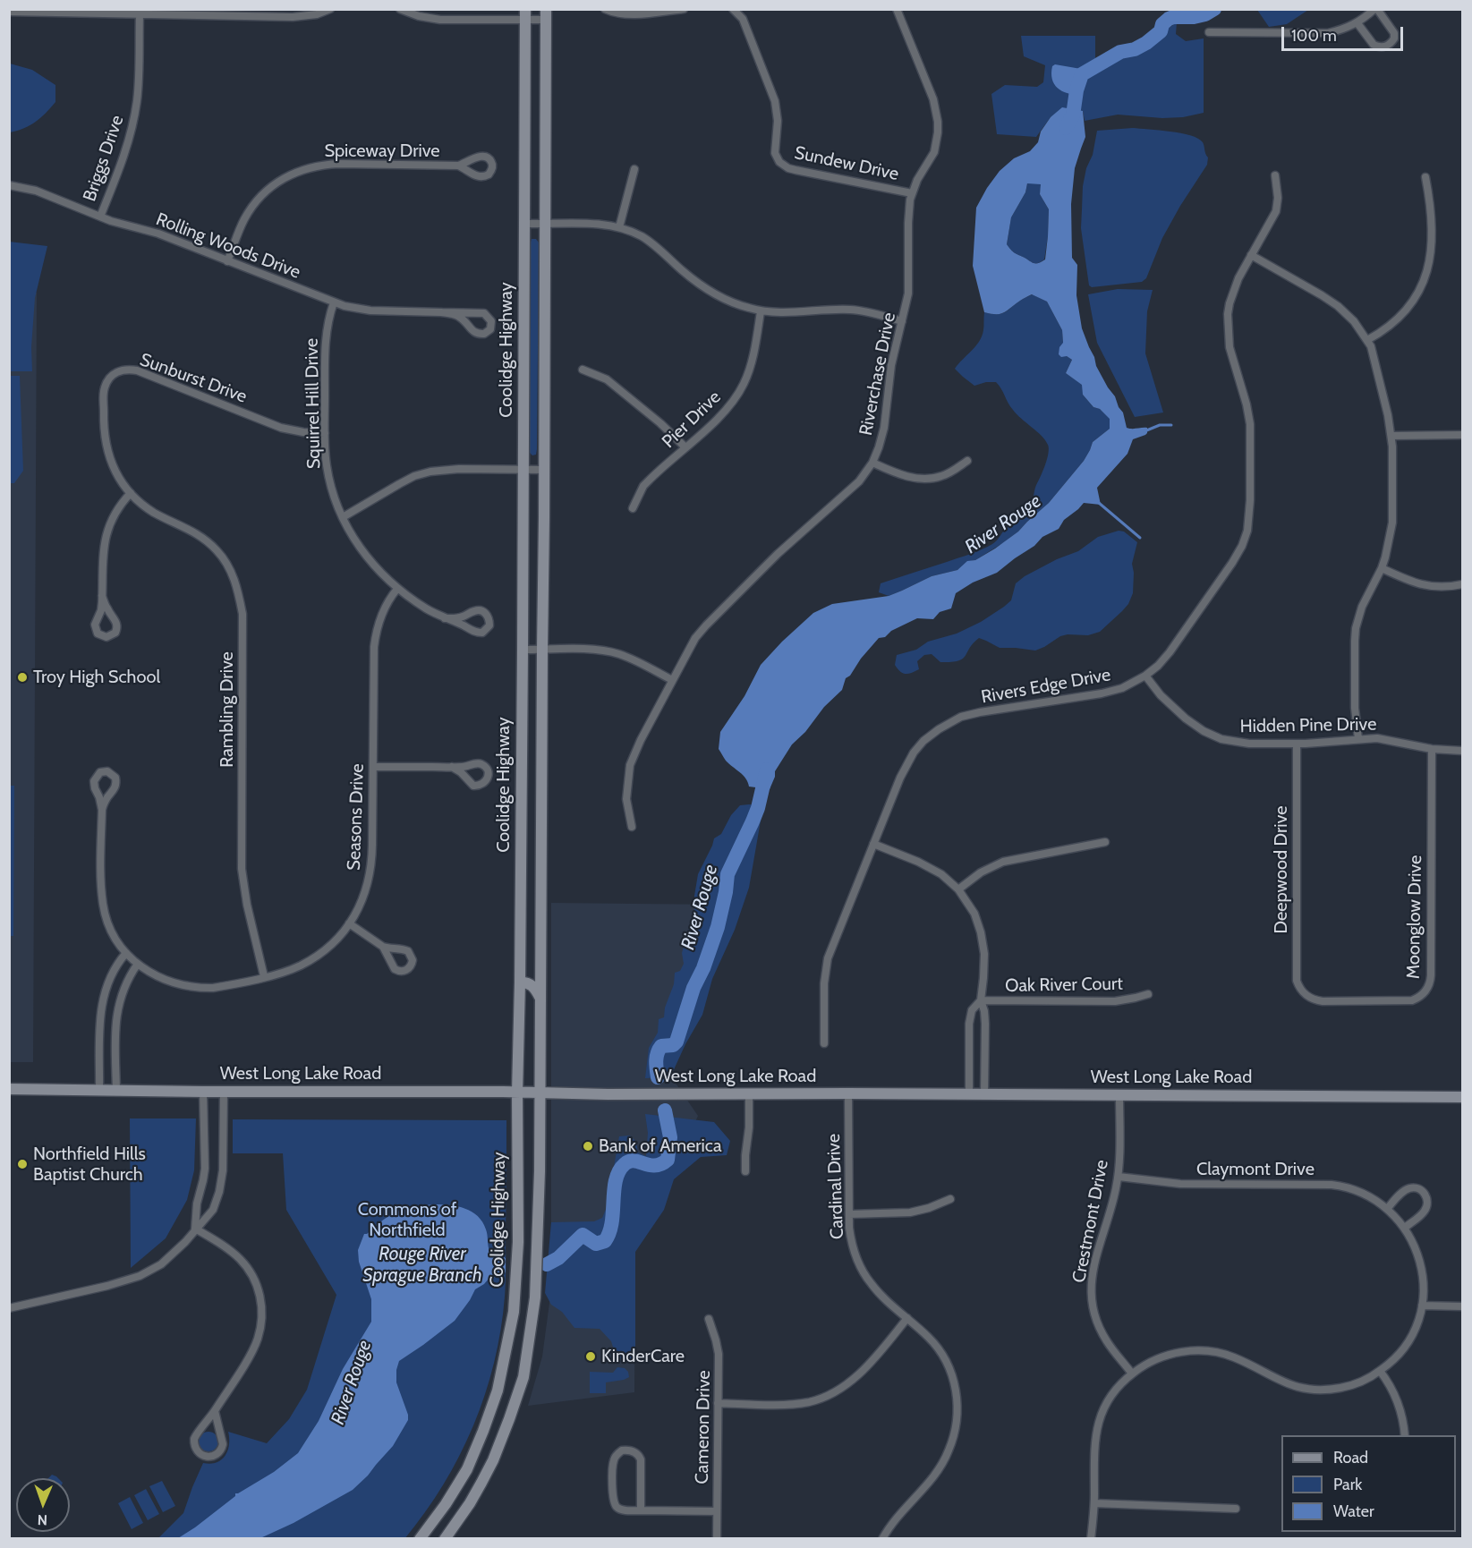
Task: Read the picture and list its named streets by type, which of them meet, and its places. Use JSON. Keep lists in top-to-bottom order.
{
  "streets": {
    "main road": ["Coolidge Highway", "West Long Lake Road"],
    "street": [
      "Spiceway Drive",
      "Briggs Drive",
      "Sundew Drive",
      "Rolling Woods Drive",
      "Riverchase Drive",
      "Sunburst Drive",
      "Squirrel Hill Drive",
      "Pier Drive",
      "Rivers Edge Drive",
      "Rambling Drive",
      "Hidden Pine Drive",
      "Seasons Drive",
      "Deepwood Drive",
      "Moonglow Drive",
      "Oak River Court",
      "Claymont Drive",
      "Cardinal Drive",
      "Crestmont Drive",
      "Cameron Drive"
    ]
  },
  "crossings": [
    ["Spiceway Drive", "Rolling Woods Drive"],
    ["Briggs Drive", "Rolling Woods Drive"],
    ["Sundew Drive", "Riverchase Drive"],
    ["Rolling Woods Drive", "Squirrel Hill Drive"],
    ["Coolidge Highway", "West Long Lake Road"],
    ["Sunburst Drive", "Squirrel Hill Drive"],
    ["Sunburst Drive", "Rambling Drive"],
    ["Squirrel Hill Drive", "Seasons Drive"],
    ["Rivers Edge Drive", "Hidden Pine Drive"],
    ["Rambling Drive", "Seasons Drive"],
    ["Hidden Pine Drive", "Deepwood Drive"],
    ["Hidden Pine Drive", "Moonglow Drive"],
    ["Deepwood Drive", "Moonglow Drive"],
    ["West Long Lake Road", "Cardinal Drive"],
    ["West Long Lake Road", "Crestmont Drive"],
    ["Claymont Drive", "Crestmont Drive"]
  ],
  "water": ["River Rouge", "Rouge River Sprague Branch"],
  "parks": ["Commons of Northfield"],
  "places": [
    "Troy High School",
    "Bank of America",
    "Northfield Hills Baptist Church",
    "KinderCare"
  ],
  "legend": ["Road", "Park", "Water"],
  "scale_bar": "100 m",
  "north": "bottom"
}
